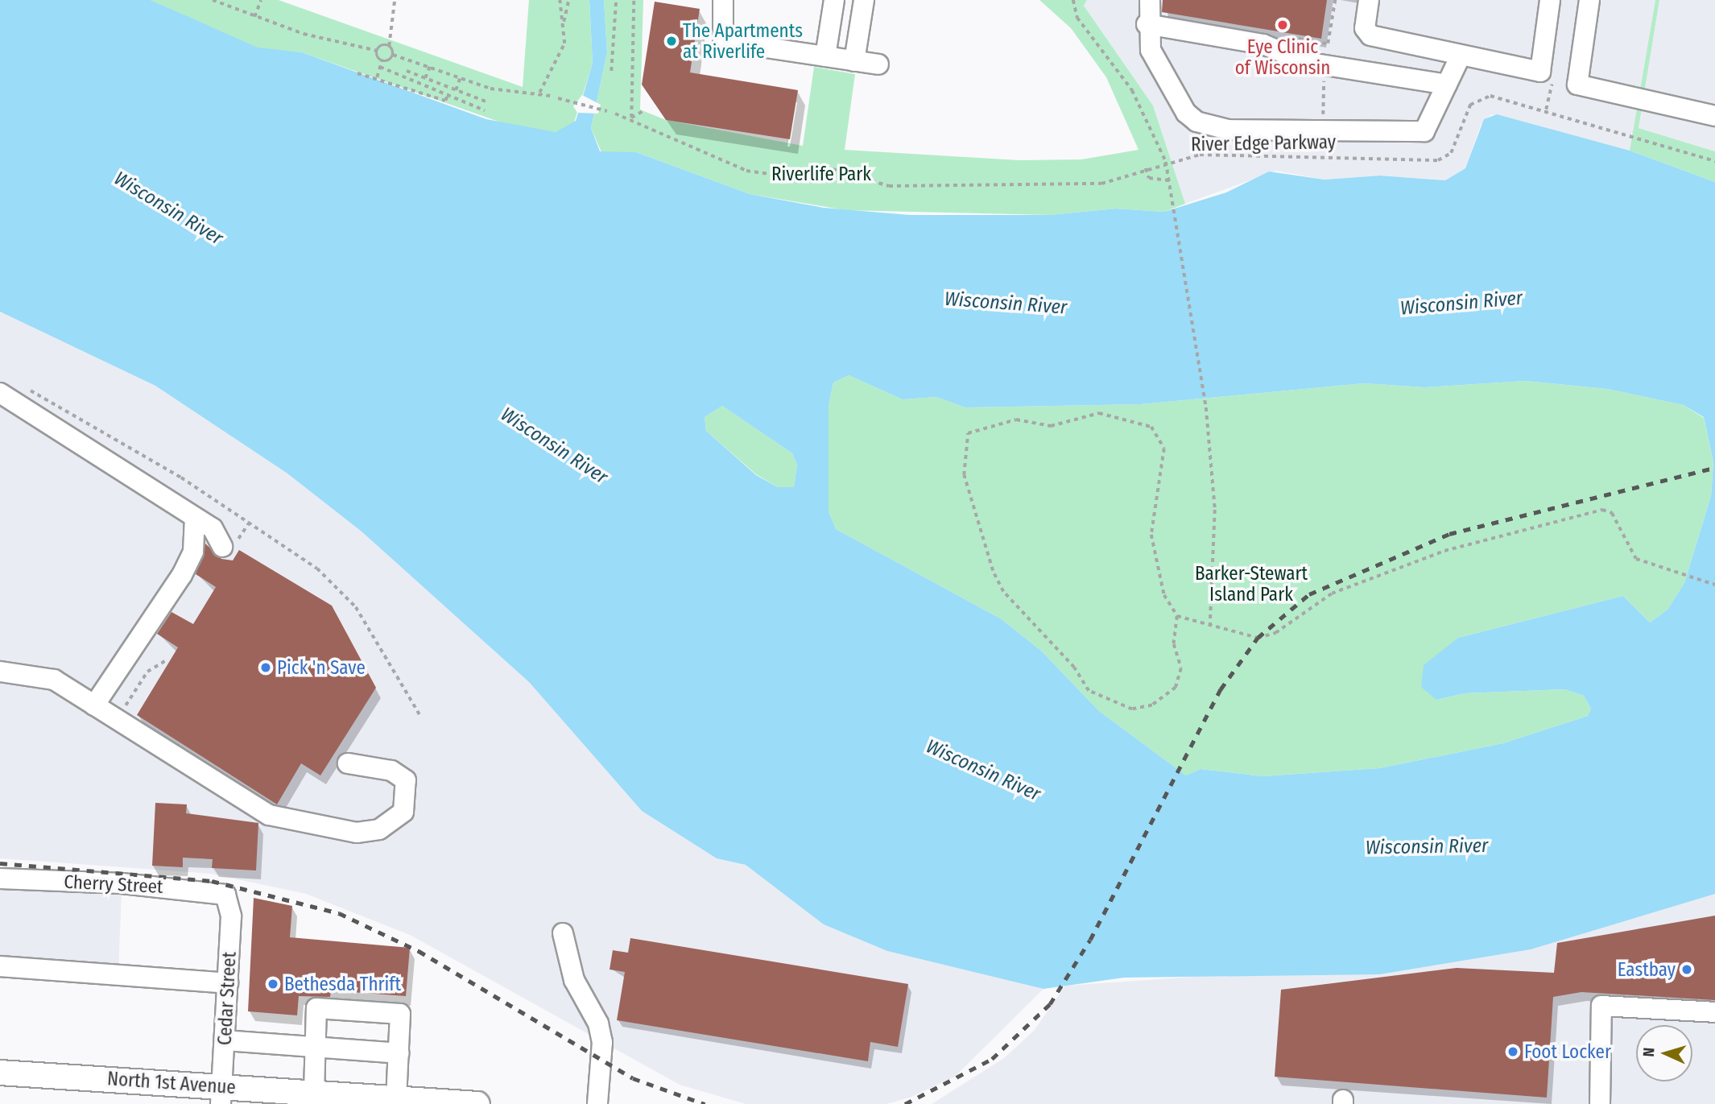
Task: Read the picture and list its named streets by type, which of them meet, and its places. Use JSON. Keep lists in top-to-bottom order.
{
  "streets": {
    "main road": ["North 1st Avenue"],
    "street": ["Cherry Street", "Cedar Street"],
    "path": ["River Edge Parkway"]
  },
  "crossings": [
    ["Cherry Street", "Cedar Street"],
    ["Cedar Street", "North 1st Avenue"]
  ],
  "water": ["Wisconsin River"],
  "parks": ["Riverlife Park", "Barker-Stewart Island Park"],
  "places": [
    "Eye Clinic of Wisconsin",
    "The Apartments at Riverlife",
    "Pick 'n Save",
    "Eastbay",
    "Bethesda Thrift",
    "Foot Locker"
  ],
  "north": "left"
}
